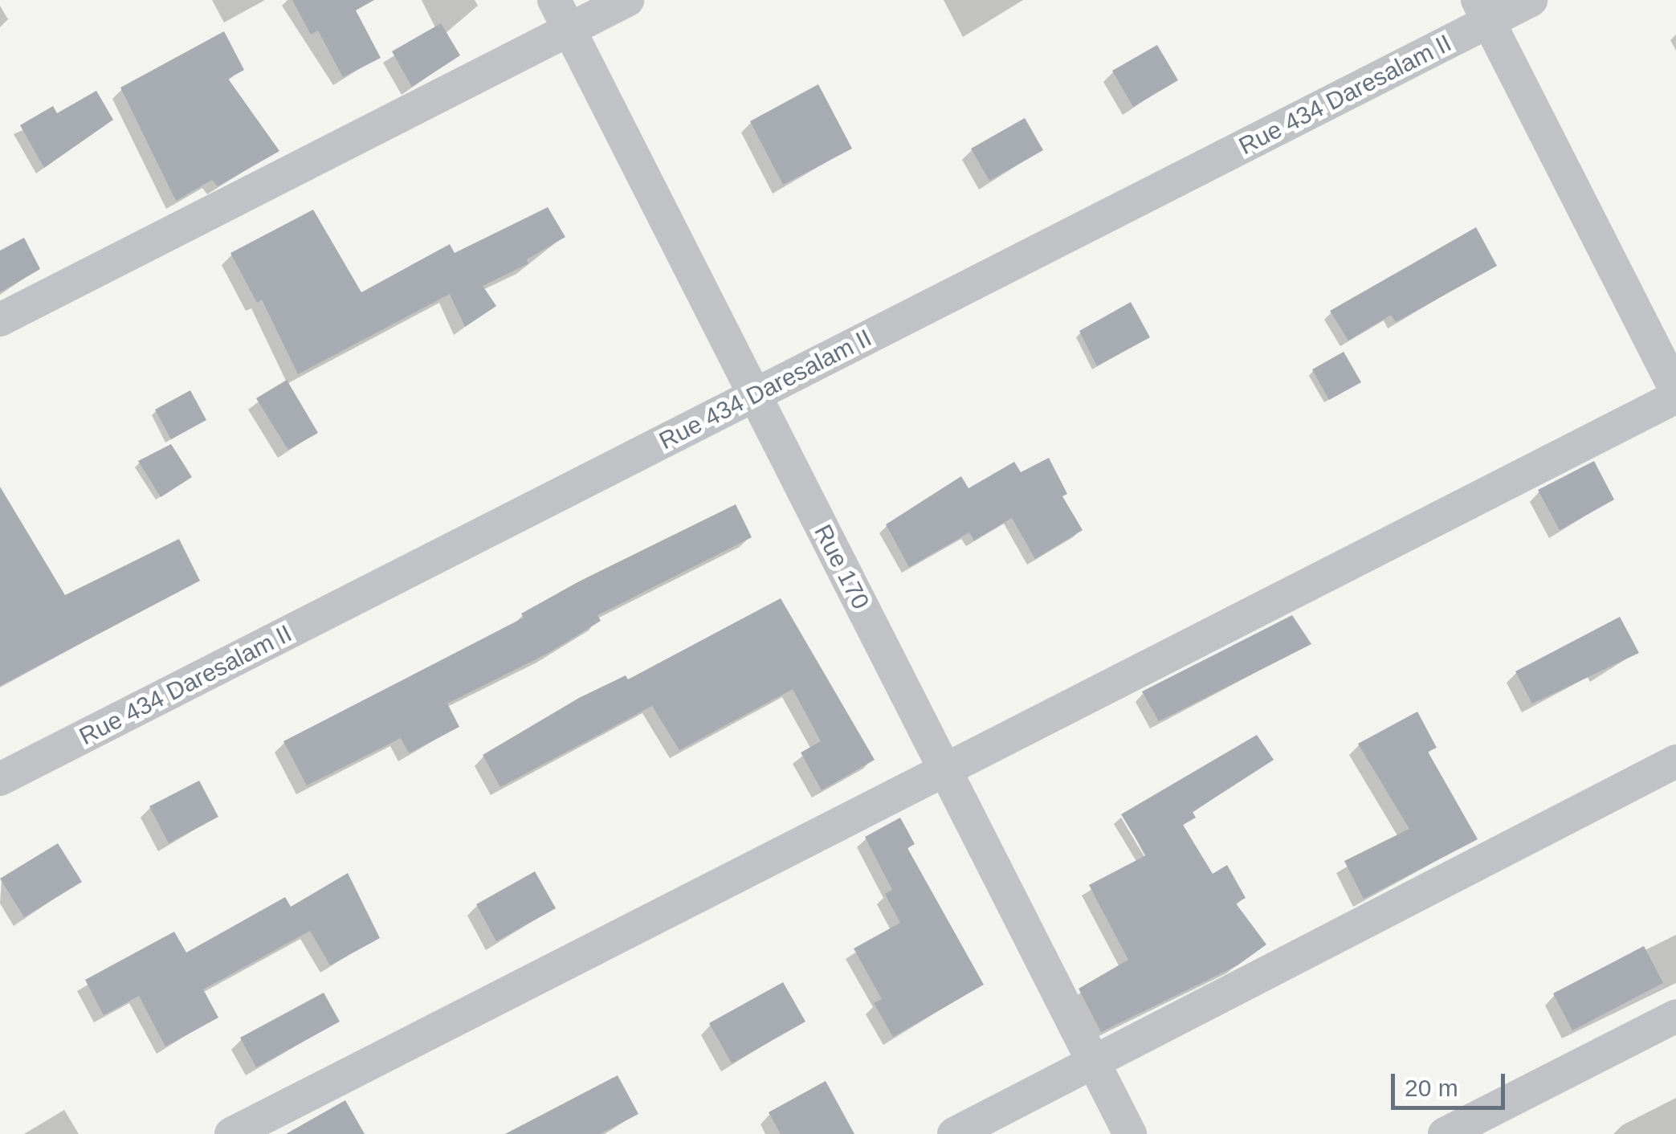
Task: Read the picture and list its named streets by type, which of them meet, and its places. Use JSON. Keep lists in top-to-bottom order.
{
  "streets": {
    "street": ["Rue 434 Daresalam II", "Rue 170"]
  },
  "crossings": [
    ["Rue 434 Daresalam II", "Rue 170"]
  ],
  "scale_bar": "20 m"
}
